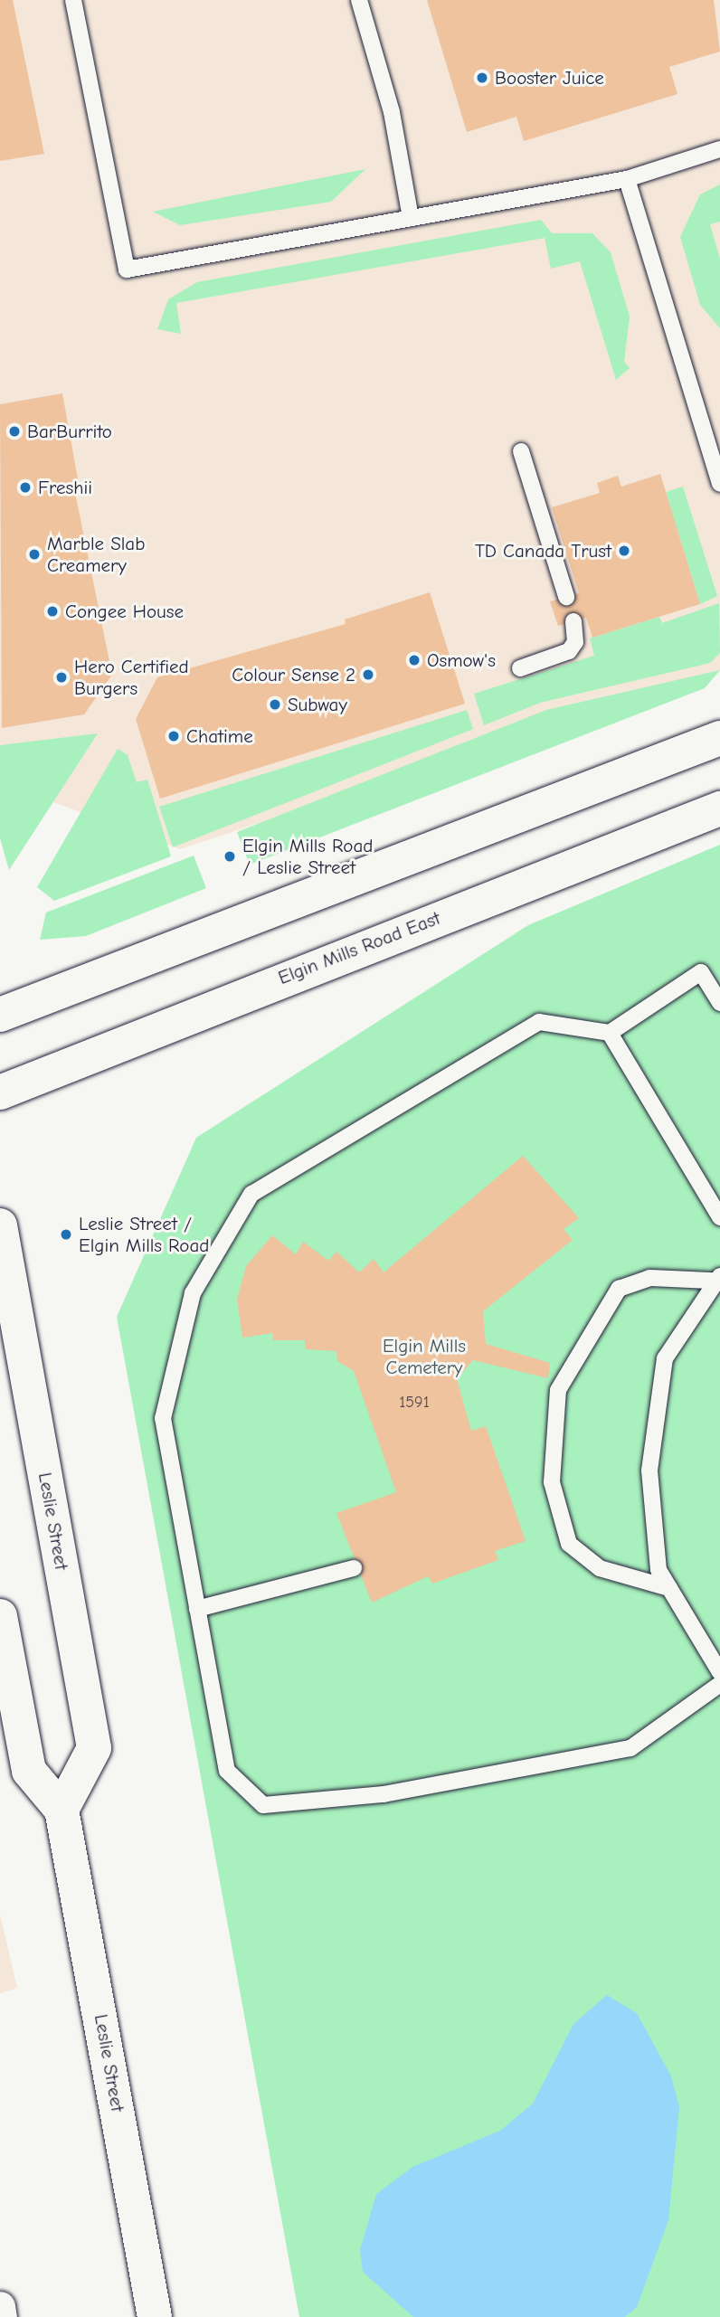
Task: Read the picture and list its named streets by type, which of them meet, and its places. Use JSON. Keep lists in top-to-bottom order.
{
  "streets": {
    "main road": ["Elgin Mills Road East", "Leslie Street"]
  },
  "parks": ["Elgin Mills Cemetery"],
  "places": [
    "Booster Juice",
    "BarBurrito",
    "Freshii",
    "TD Canada Trust",
    "Marble Slab Creamery",
    "Congee House",
    "Osmow's",
    "Colour Sense 2",
    "Hero Certified Burgers",
    "Subway",
    "Chatime",
    "Elgin Mills Road / Leslie Street",
    "Leslie Street / Elgin Mills Road"
  ],
  "house_numbers": ["1591"]
}
